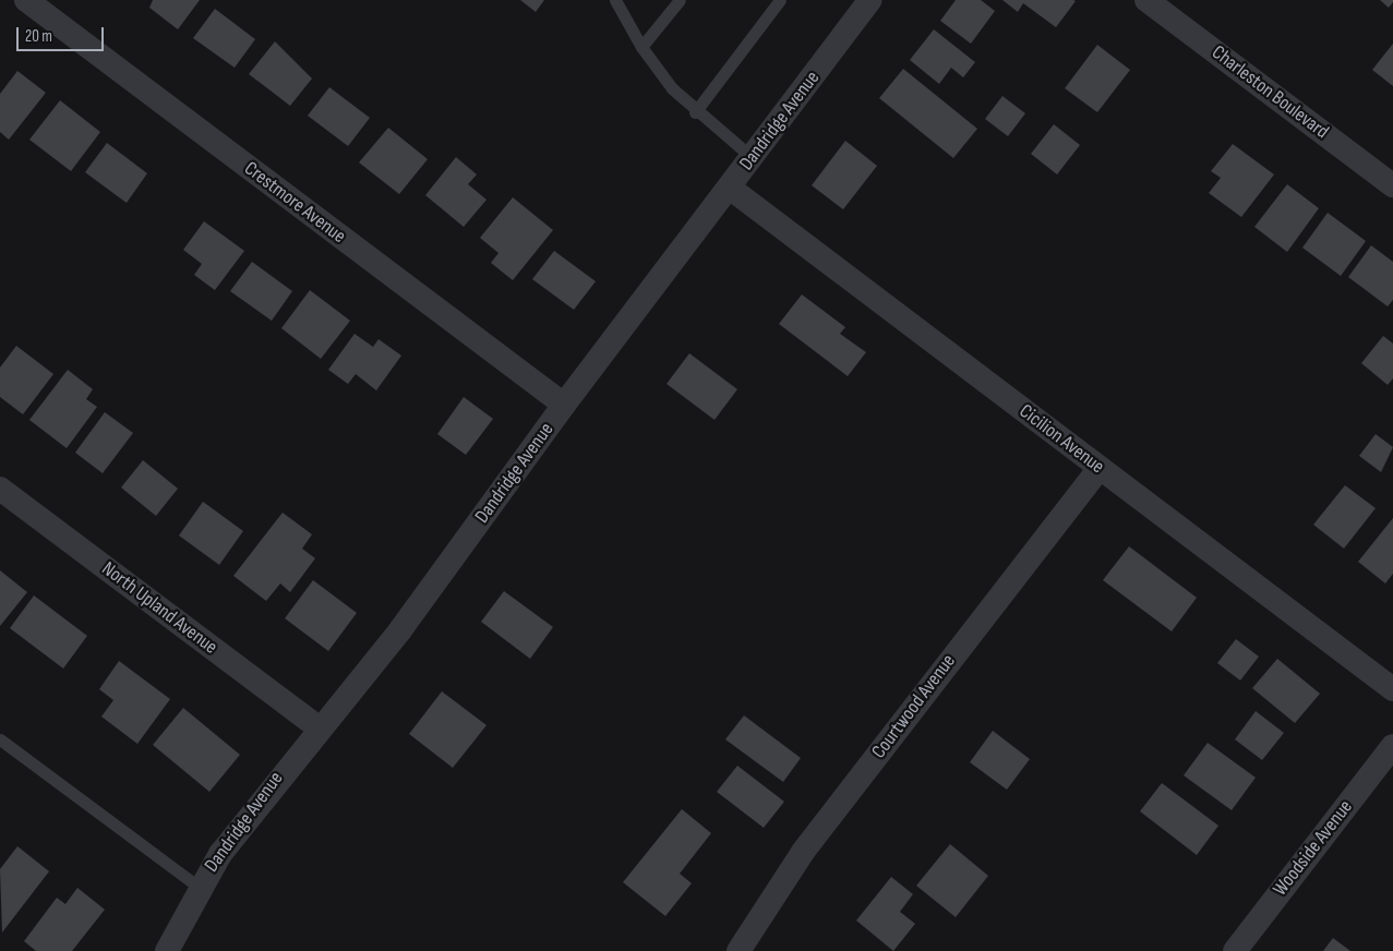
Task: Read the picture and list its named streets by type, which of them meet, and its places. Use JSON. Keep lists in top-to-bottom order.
{
  "streets": {
    "street": [
      "Charleston Boulevard",
      "Dandridge Avenue",
      "Crestmore Avenue",
      "Cicilion Avenue",
      "North Upland Avenue",
      "Courtwood Avenue",
      "Woodside Avenue"
    ]
  },
  "crossings": [
    ["Dandridge Avenue", "Crestmore Avenue"],
    ["Dandridge Avenue", "Cicilion Avenue"],
    ["Dandridge Avenue", "North Upland Avenue"],
    ["Cicilion Avenue", "Courtwood Avenue"]
  ],
  "scale_bar": "20 m"
}
